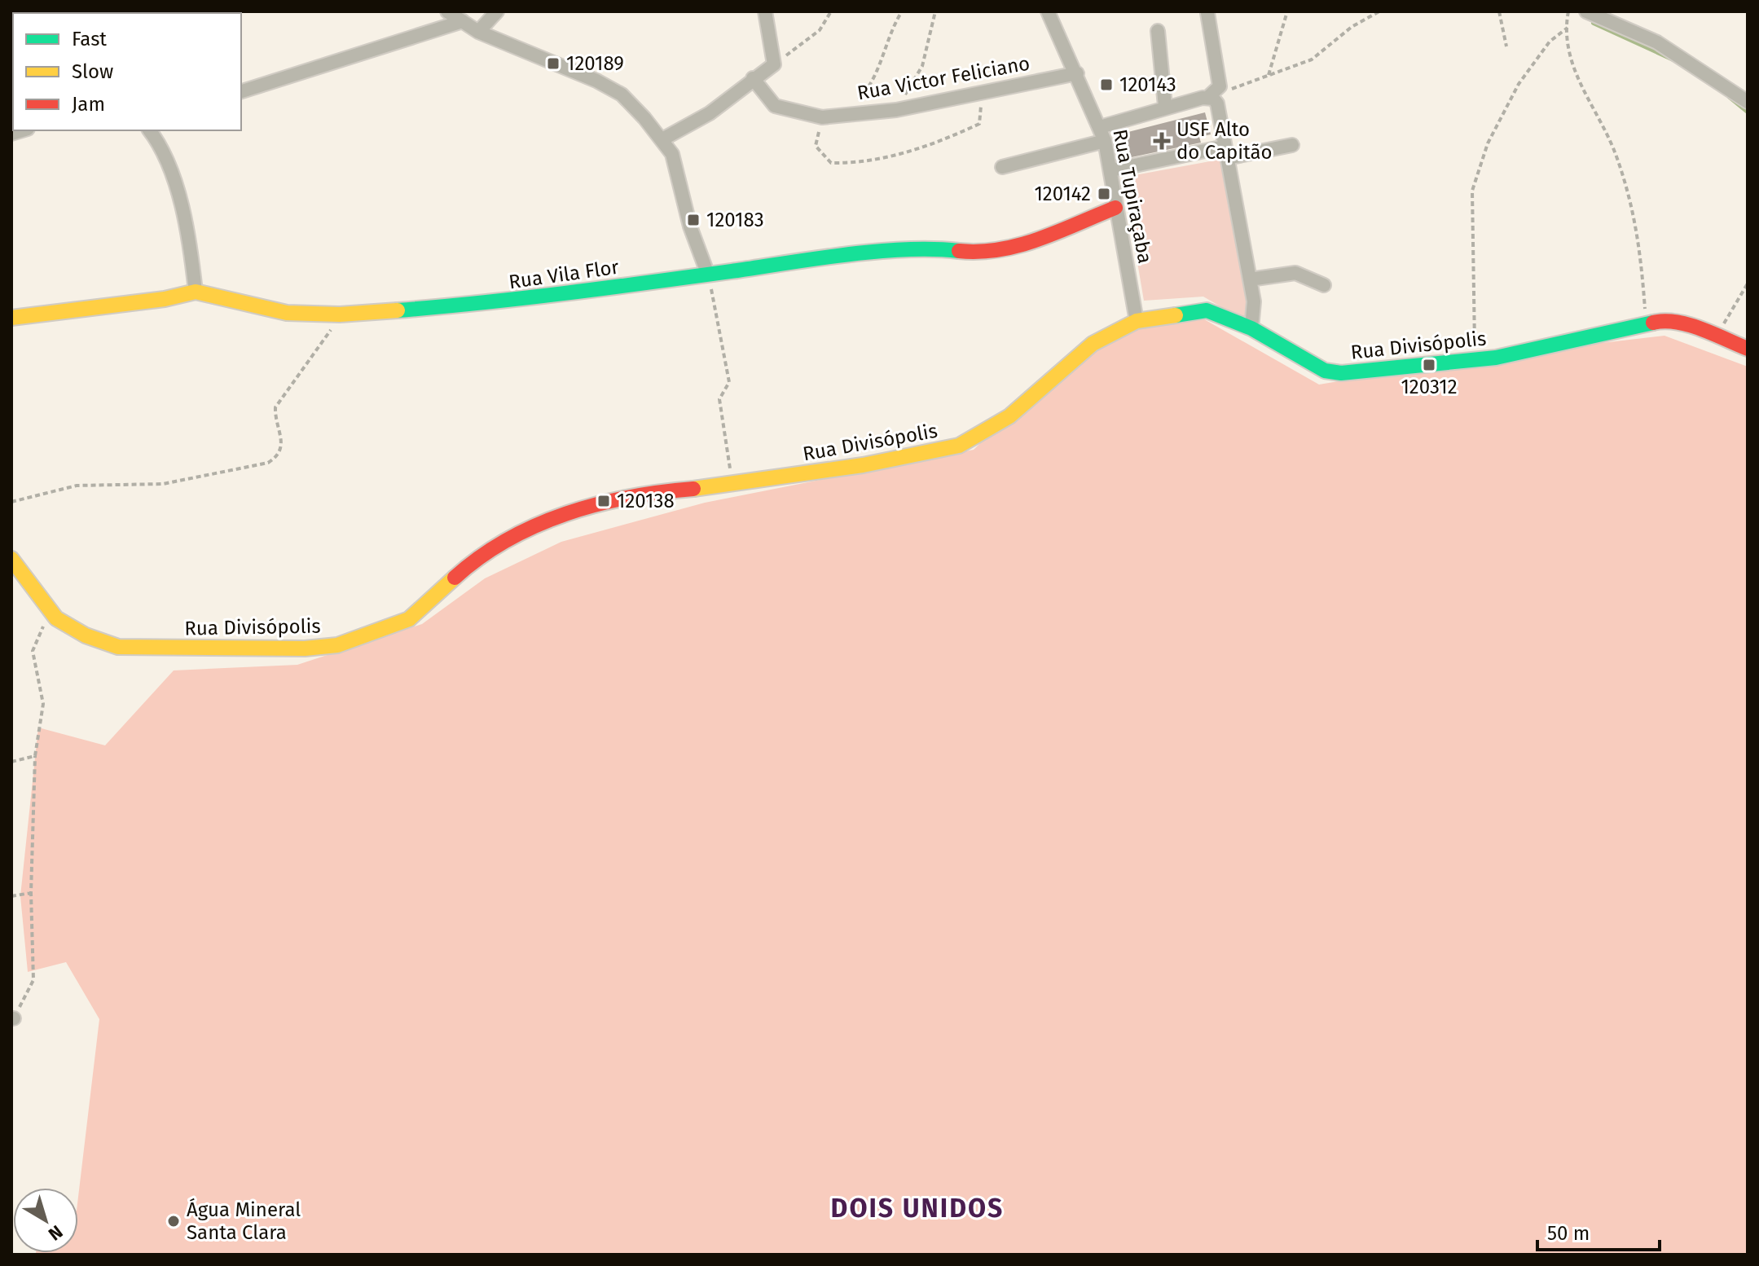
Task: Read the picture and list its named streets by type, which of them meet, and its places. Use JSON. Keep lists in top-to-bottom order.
{
  "streets": {
    "street": [
      "Rua Victor Feliciano",
      "Rua Tupiraçaba",
      "Rua Vila Flor",
      "Rua Divisópolis"
    ]
  },
  "crossings": [
    ["Rua Victor Feliciano", "Rua Tupiraçaba"],
    ["Rua Tupiraçaba", "Rua Vila Flor"],
    ["Rua Tupiraçaba", "Rua Divisópolis"]
  ],
  "districts": ["DOIS UNIDOS"],
  "places": {
    "transit": [
      "120189",
      "120143",
      "120142",
      "120183",
      "120312",
      "120138"
    ],
    "health": ["USF Alto do Capitão"],
    "other": ["Água Mineral Santa Clara"]
  },
  "legend": ["Fast", "Slow", "Jam"],
  "scale_bar": "50 m",
  "north": "bottom right"
}
